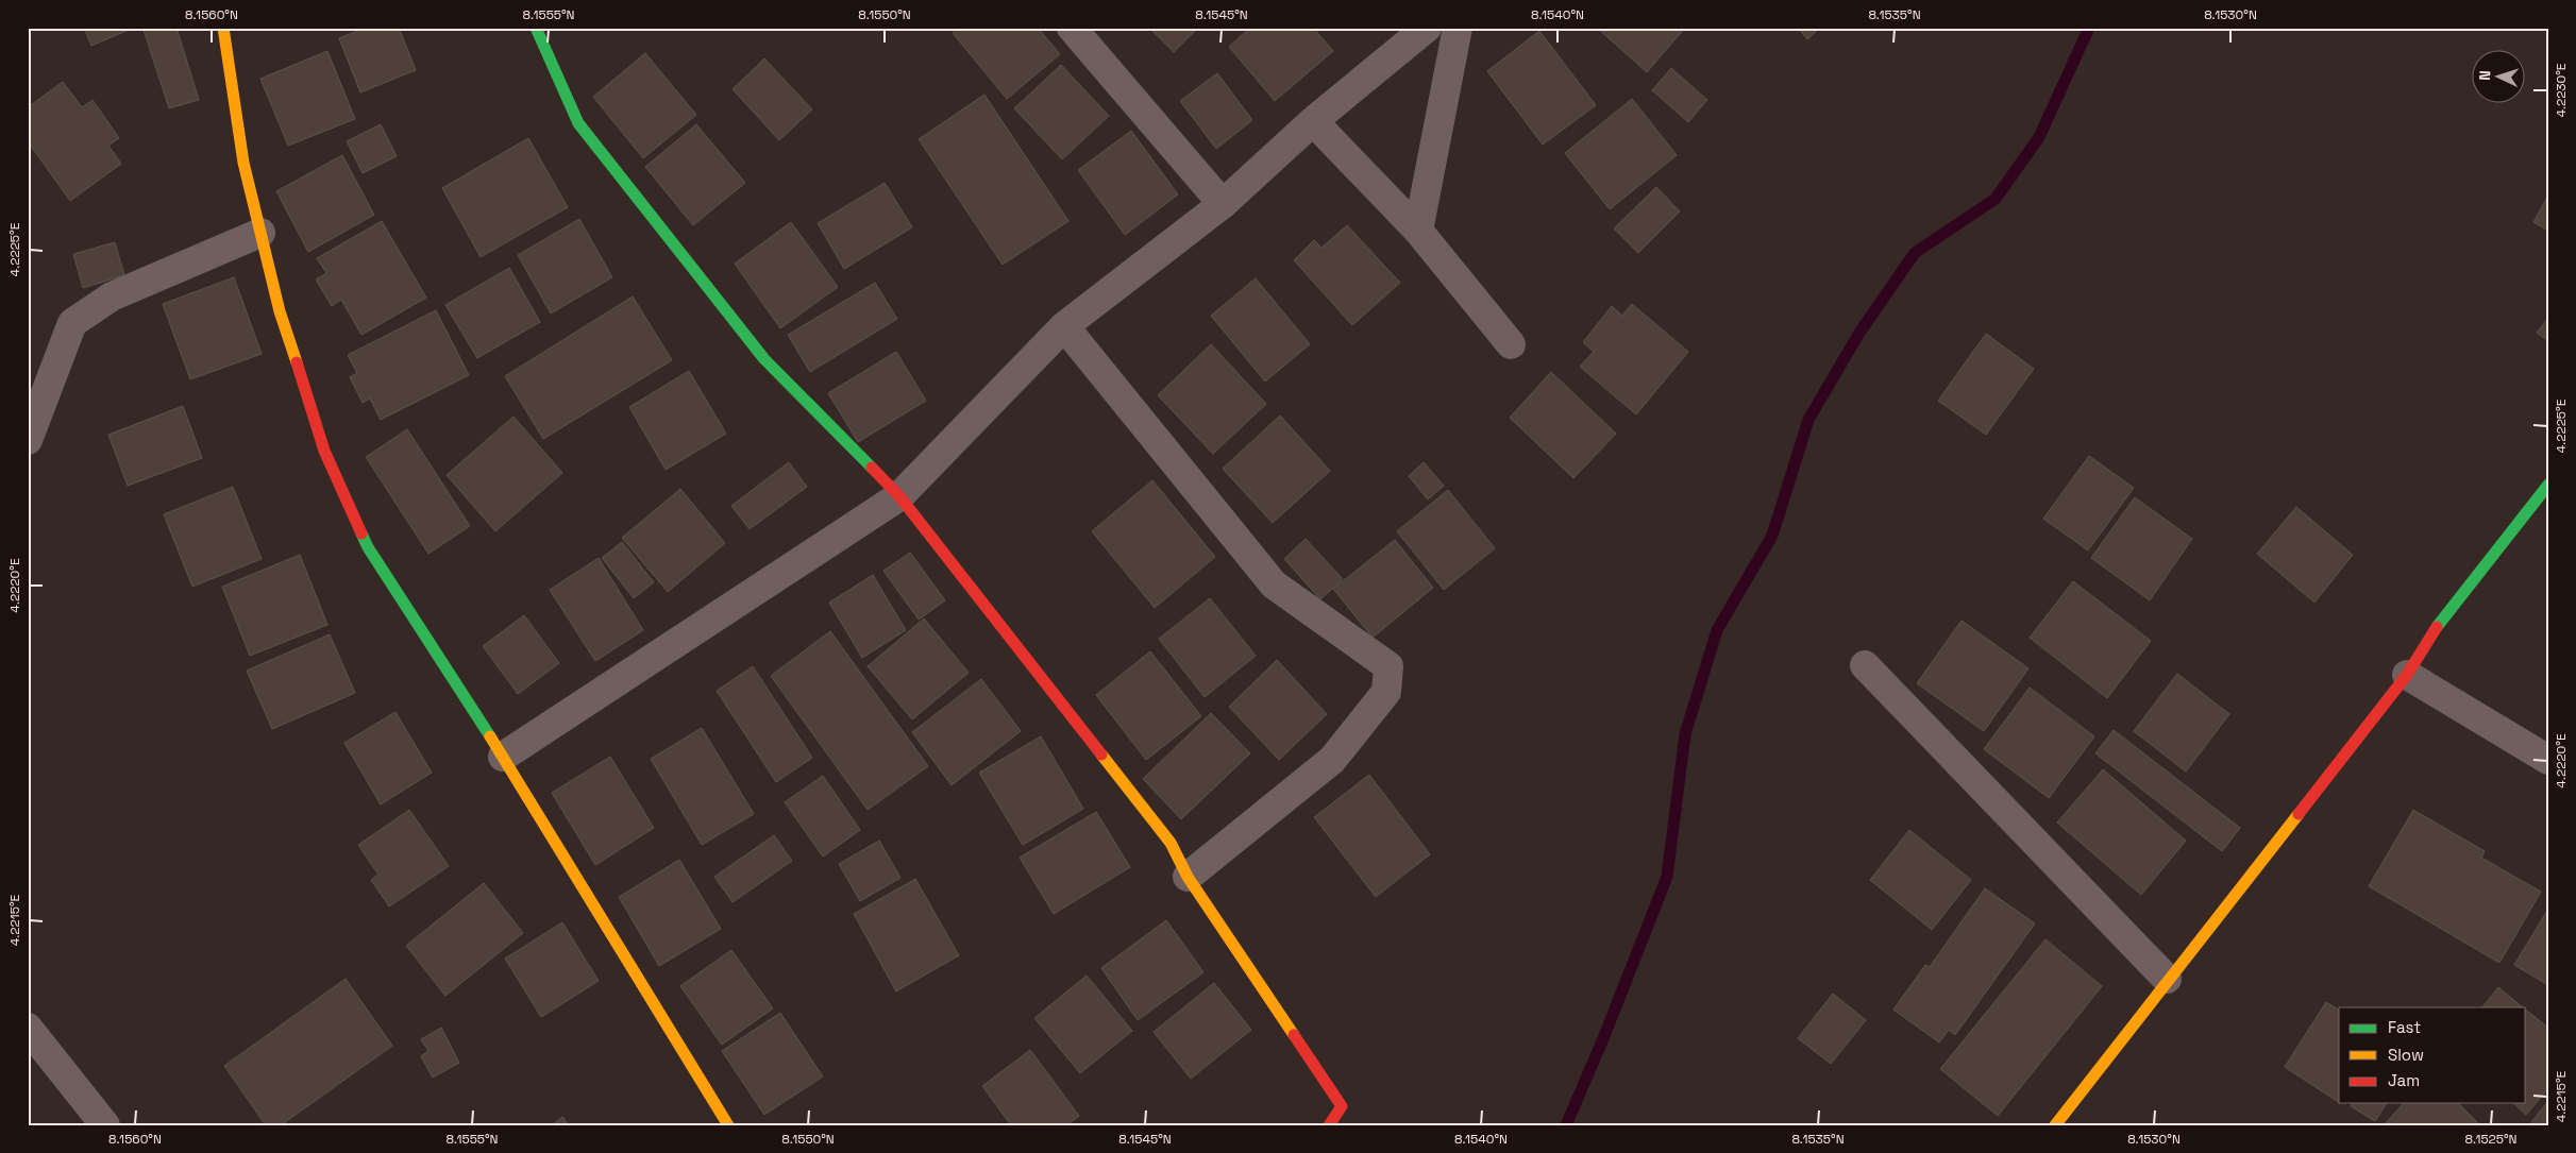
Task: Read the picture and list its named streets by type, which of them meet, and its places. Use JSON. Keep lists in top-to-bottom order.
{
  "legend": ["Fast", "Slow", "Jam"],
  "north": "left",
  "coordinates": [
    "8.1560°N",
    "8.1555°N",
    "8.1550°N",
    "8.1545°N",
    "8.1540°N",
    "8.1535°N",
    "8.1530°N",
    "4.2230°E",
    "4.2225°E",
    "4.2220°E",
    "4.2215°E",
    "8.1525°N"
  ]
}
